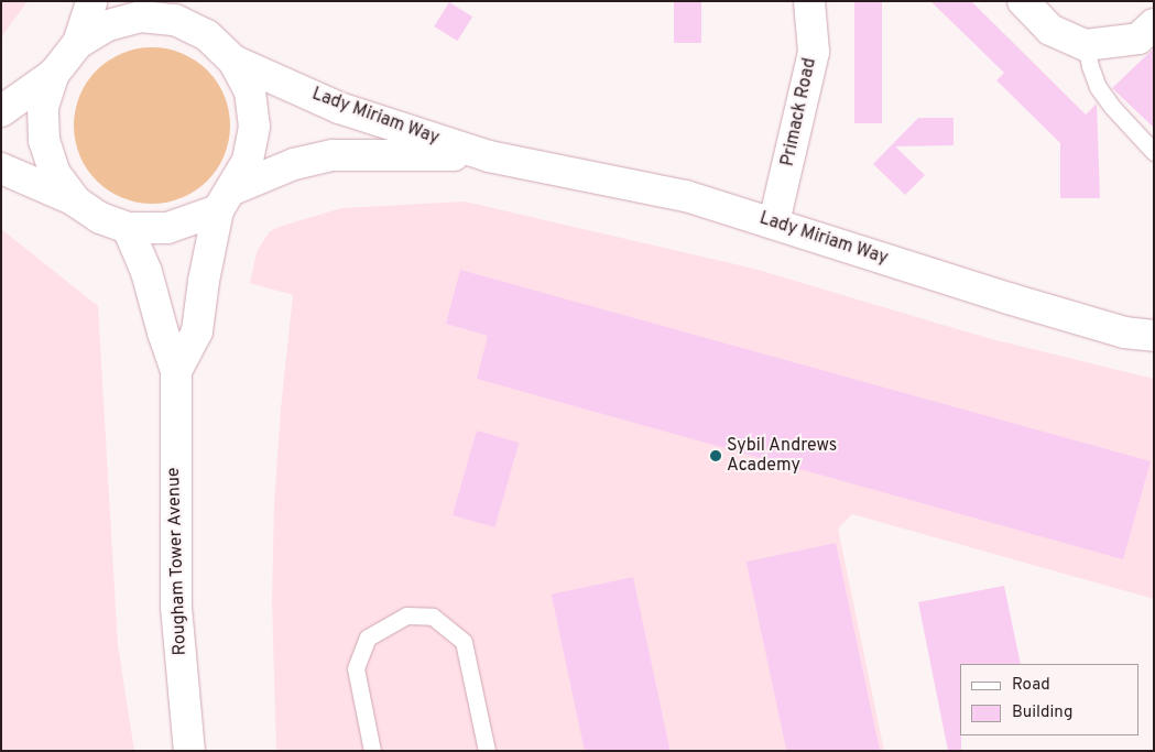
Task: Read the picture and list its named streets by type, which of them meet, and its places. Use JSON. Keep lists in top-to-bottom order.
{
  "streets": {
    "street": ["Primack Road", "Lady Miriam Way", "Rougham Tower Avenue"]
  },
  "crossings": [
    ["Primack Road", "Lady Miriam Way"],
    ["Lady Miriam Way", "Rougham Tower Avenue"]
  ],
  "places": ["Sybil Andrews Academy"],
  "legend": ["Road", "Building"]
}
